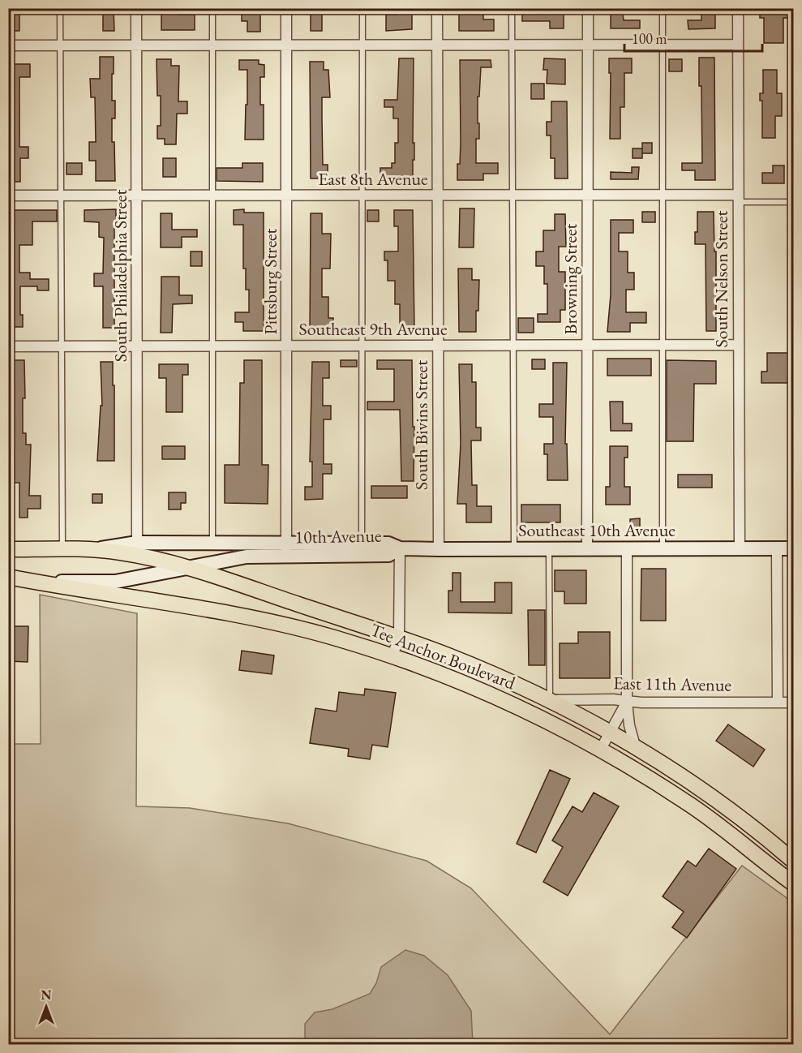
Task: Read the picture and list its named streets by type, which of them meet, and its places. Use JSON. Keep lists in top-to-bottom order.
{
  "streets": {
    "main road": ["Southeast 10th Avenue", "10th Avenue", "Tee Anchor Boulevard"],
    "street": [
      "East 8th Avenue",
      "South Philadelphia Street",
      "Browning Street",
      "South Nelson Street",
      "Pittsburg Street",
      "Southeast 9th Avenue",
      "South Bivins Street",
      "East 11th Avenue"
    ]
  },
  "crossings": [
    ["East 8th Avenue", "South Philadelphia Street"],
    ["East 8th Avenue", "Browning Street"],
    ["East 8th Avenue", "South Nelson Street"],
    ["East 8th Avenue", "Pittsburg Street"],
    ["East 8th Avenue", "South Bivins Street"],
    ["South Philadelphia Street", "Southeast 9th Avenue"],
    ["South Philadelphia Street", "10th Avenue"],
    ["Browning Street", "Southeast 9th Avenue"],
    ["Browning Street", "Southeast 10th Avenue"],
    ["South Nelson Street", "Southeast 9th Avenue"],
    ["South Nelson Street", "Southeast 10th Avenue"],
    ["Pittsburg Street", "Southeast 9th Avenue"],
    ["Pittsburg Street", "10th Avenue"],
    ["Southeast 9th Avenue", "South Bivins Street"],
    ["South Bivins Street", "Southeast 10th Avenue"],
    ["Southeast 10th Avenue", "10th Avenue"],
    ["10th Avenue", "Tee Anchor Boulevard"],
    ["Tee Anchor Boulevard", "East 11th Avenue"]
  ],
  "scale_bar": "100 m",
  "north": "top"
}
